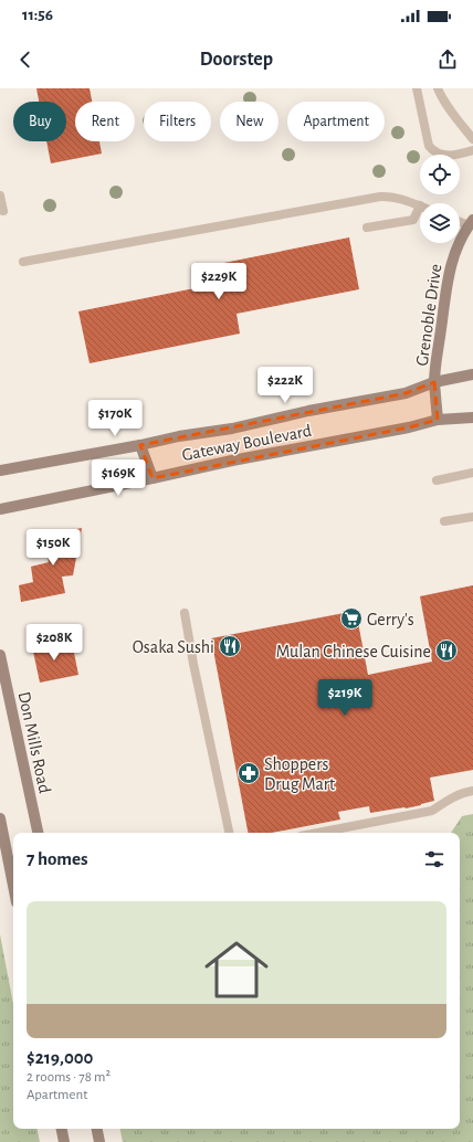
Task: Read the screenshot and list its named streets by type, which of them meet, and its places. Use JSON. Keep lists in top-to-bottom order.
{
  "streets": {
    "street": ["Grenoble Drive", "Gateway Boulevard", "Don Mills Road"]
  },
  "crossings": [
    ["Grenoble Drive", "Gateway Boulevard"]
  ],
  "places": {
    "supermarket": ["Gerry's"],
    "restaurant": ["Osaka Sushi", "Mulan Chinese Cuisine"],
    "pharmacy": ["Shoppers Drug Mart"]
  },
  "page": {
    "status": "11:56",
    "header": "Doorstep",
    "chip": [
      "Buy",
      "Rent",
      "Filters",
      "New",
      "Apartment"
    ],
    "price": [
      "$229K",
      "$222K",
      "$170K",
      "$169K",
      "$150K",
      "$208K",
      "$219K"
    ],
    "heading": "7 homes",
    "list": [
      {
        "name": "$219,000",
        "note": "2 rooms · 78 m² · Apartment"
      }
    ]
  }
}
